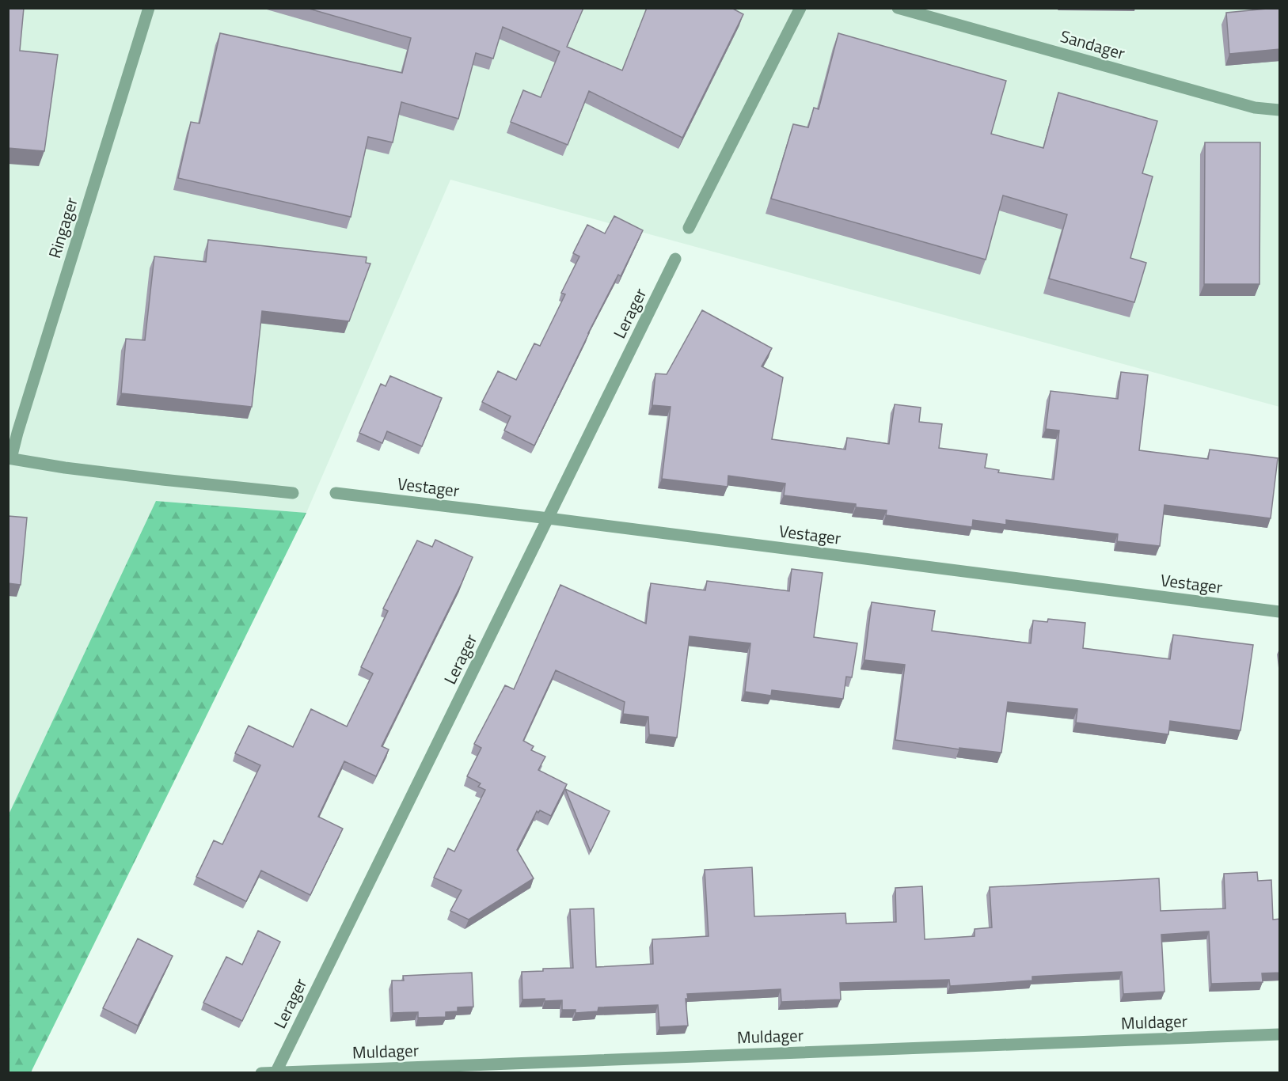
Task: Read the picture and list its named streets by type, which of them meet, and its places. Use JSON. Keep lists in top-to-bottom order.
{
  "streets": {
    "street": [
      "Sandager",
      "Ringager",
      "Lerager",
      "Vestager",
      "Muldager"
    ]
  },
  "crossings": [
    ["Lerager", "Vestager"],
    ["Lerager", "Muldager"]
  ]
}
